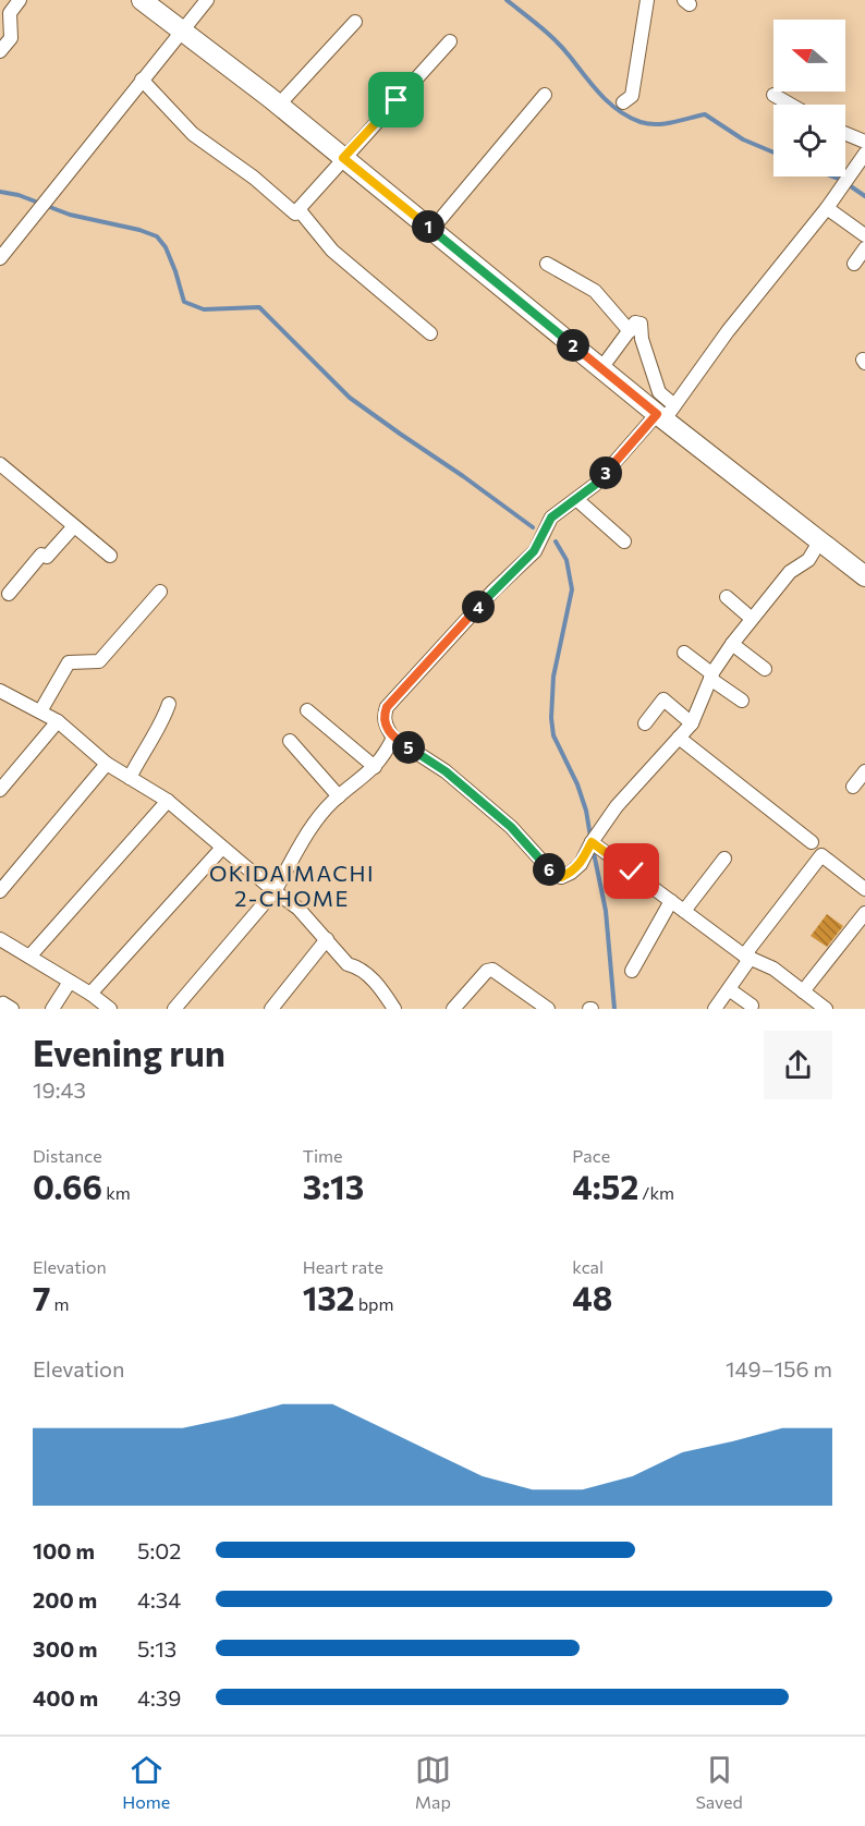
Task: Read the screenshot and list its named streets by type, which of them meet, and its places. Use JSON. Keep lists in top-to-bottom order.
{
  "districts": ["OKIDAIMACHI 2-CHOME"],
  "north": "left",
  "page": {
    "pins": [
      "1",
      "2",
      "3",
      "4",
      "5",
      "6"
    ],
    "heading": ["Evening run", "19:43"],
    "stats": [
      ["Distance", "0.66 km"],
      ["Time", "3:13"],
      ["Pace", "4:52 /km"],
      ["Elevation", "7 m"],
      ["Heart rate", "132 bpm"],
      ["kcal", "48"]
    ],
    "chart": ["Elevation", "149–156 m"],
    "list": [
      {
        "name": "100 m",
        "note": "5:02"
      },
      {
        "name": "200 m",
        "note": "4:34"
      },
      {
        "name": "300 m",
        "note": "5:13"
      },
      {
        "name": "400 m",
        "note": "4:39"
      }
    ],
    "tabs": ["Home", "Map", "Saved"]
  }
}
